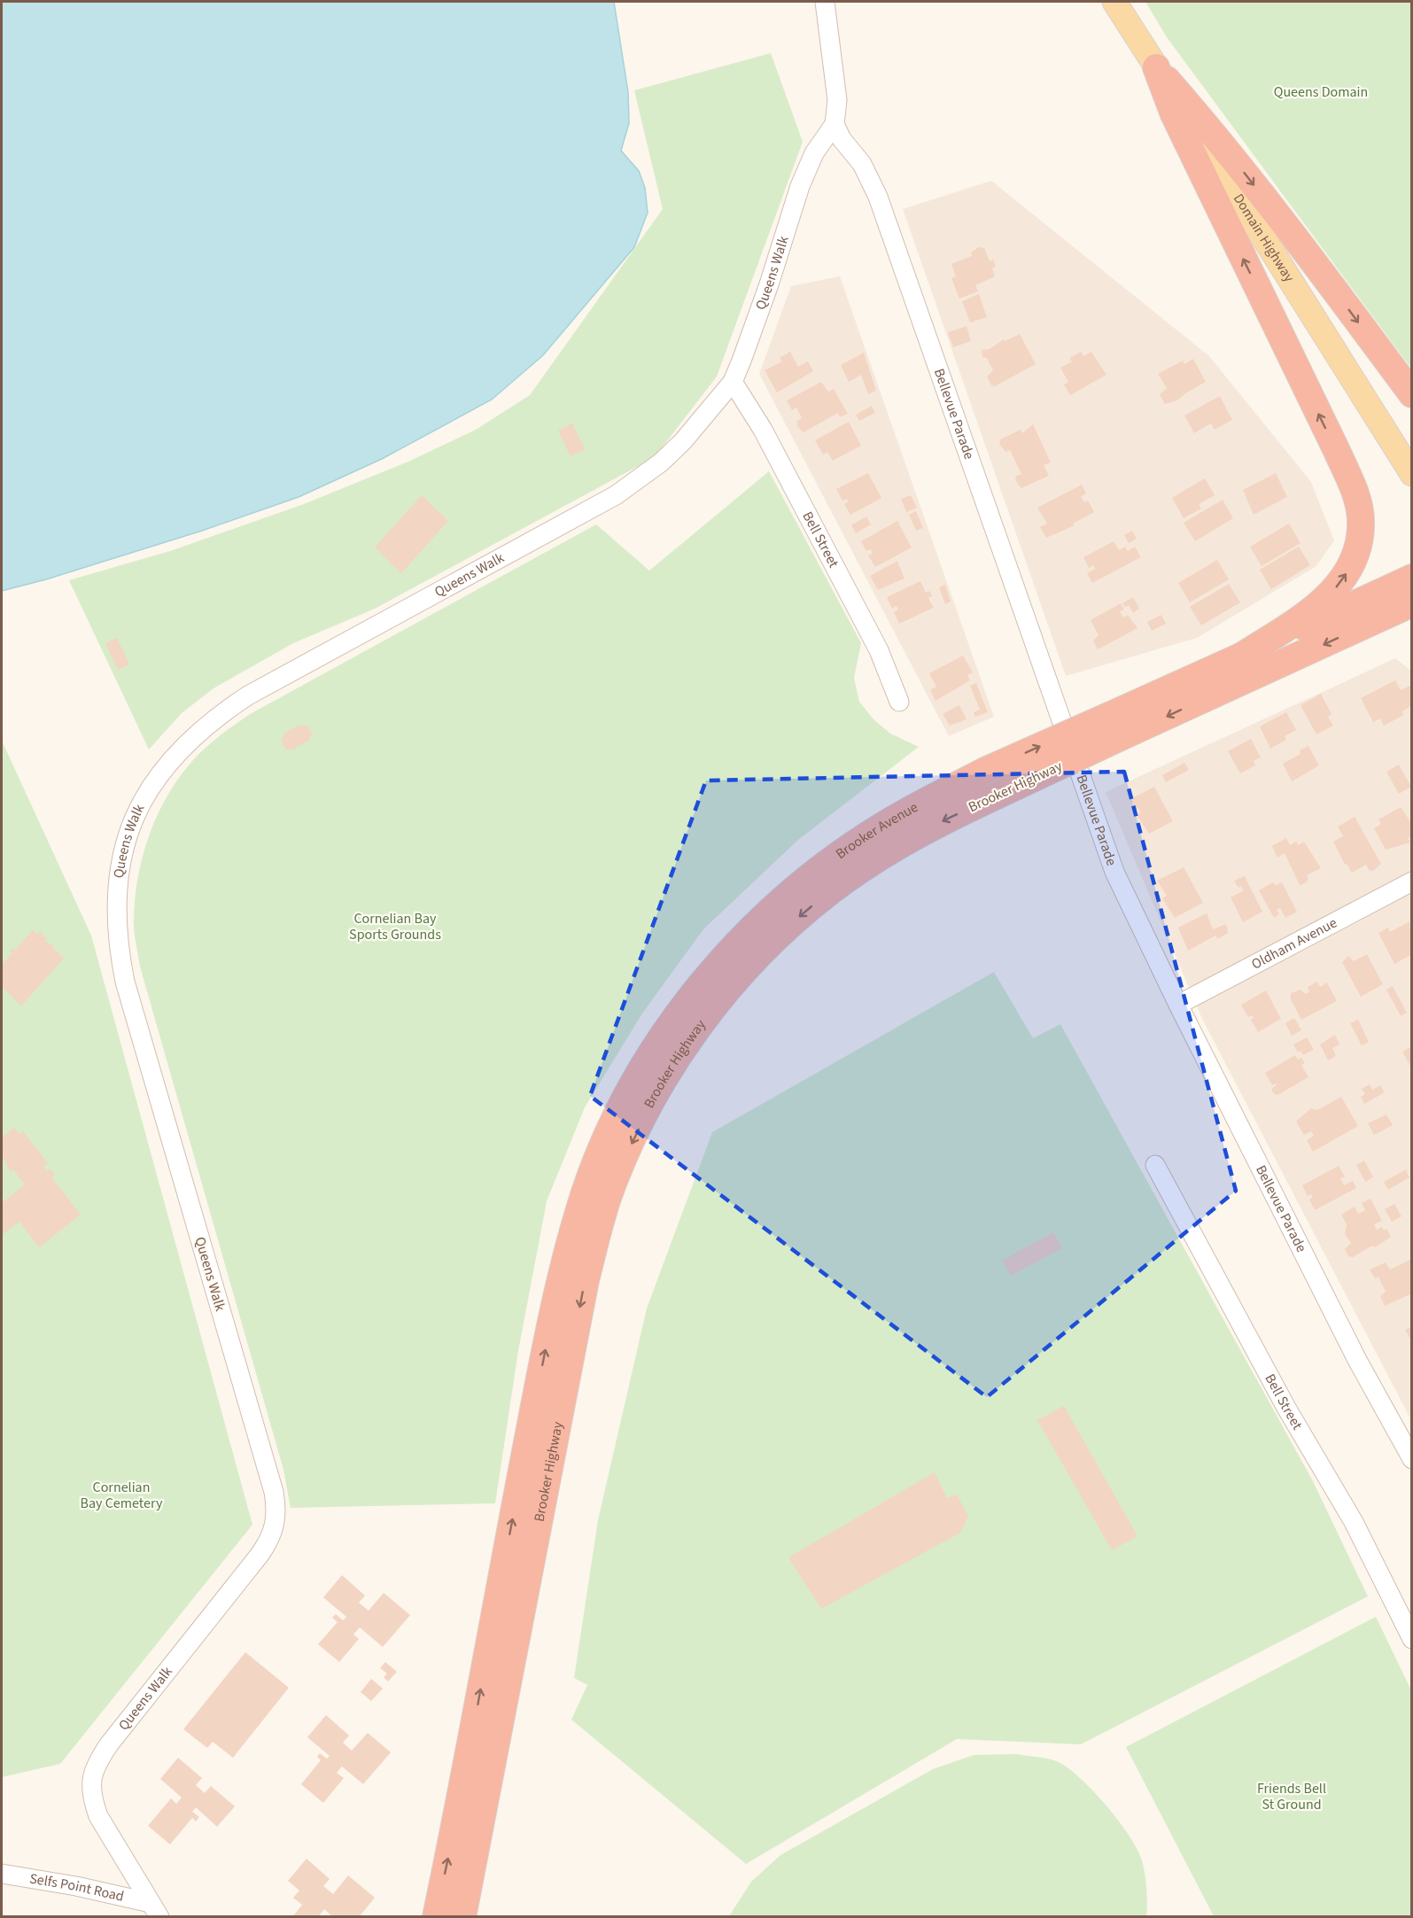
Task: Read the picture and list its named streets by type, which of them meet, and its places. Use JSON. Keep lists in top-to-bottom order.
{
  "streets": {
    "highway": ["Brooker Highway", "Brooker Avenue"],
    "main road": ["Domain Highway"],
    "street": [
      "Queens Walk",
      "Bellevue Parade",
      "Bell Street",
      "Oldham Avenue",
      "Selfs Point Road"
    ]
  },
  "crossings": [
    ["Queens Walk", "Bellevue Parade"],
    ["Queens Walk", "Bell Street"],
    ["Queens Walk", "Selfs Point Road"],
    ["Bellevue Parade", "Oldham Avenue"],
    ["Brooker Highway", "Brooker Avenue"]
  ],
  "parks": [
    "Queens Domain",
    "Cornelian Bay Sports Grounds",
    "Cornelian Bay Cemetery",
    "Friends Bell St Ground"
  ]
}
